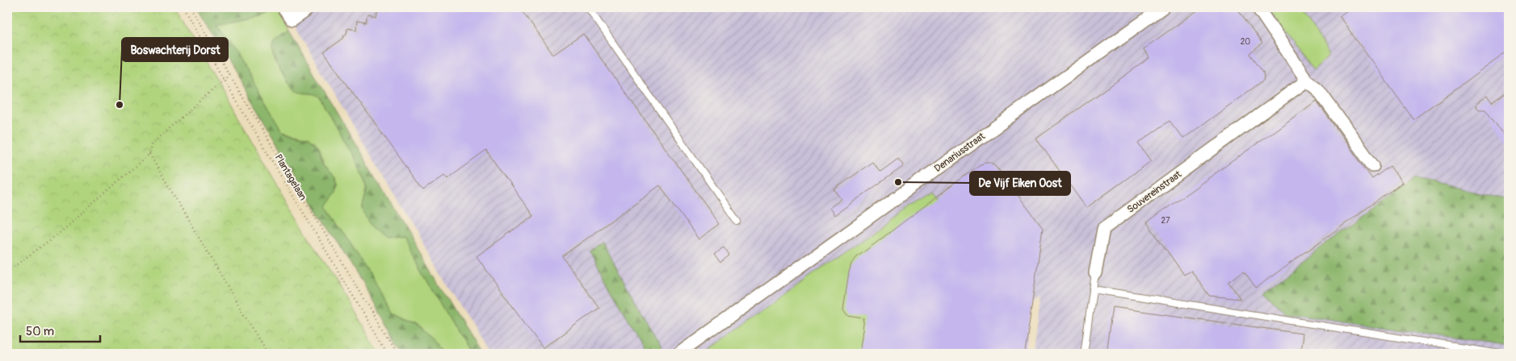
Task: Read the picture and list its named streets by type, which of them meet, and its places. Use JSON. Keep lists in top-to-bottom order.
{
  "streets": {
    "street": ["Denariusstraat", "Souvereinstraat"],
    "path": ["Plantagelaan"]
  },
  "places": ["Boswachterij Dorst", "De Vijf Eiken Oost"],
  "house_numbers": ["20", "27"],
  "scale_bar": "50 m"
}
